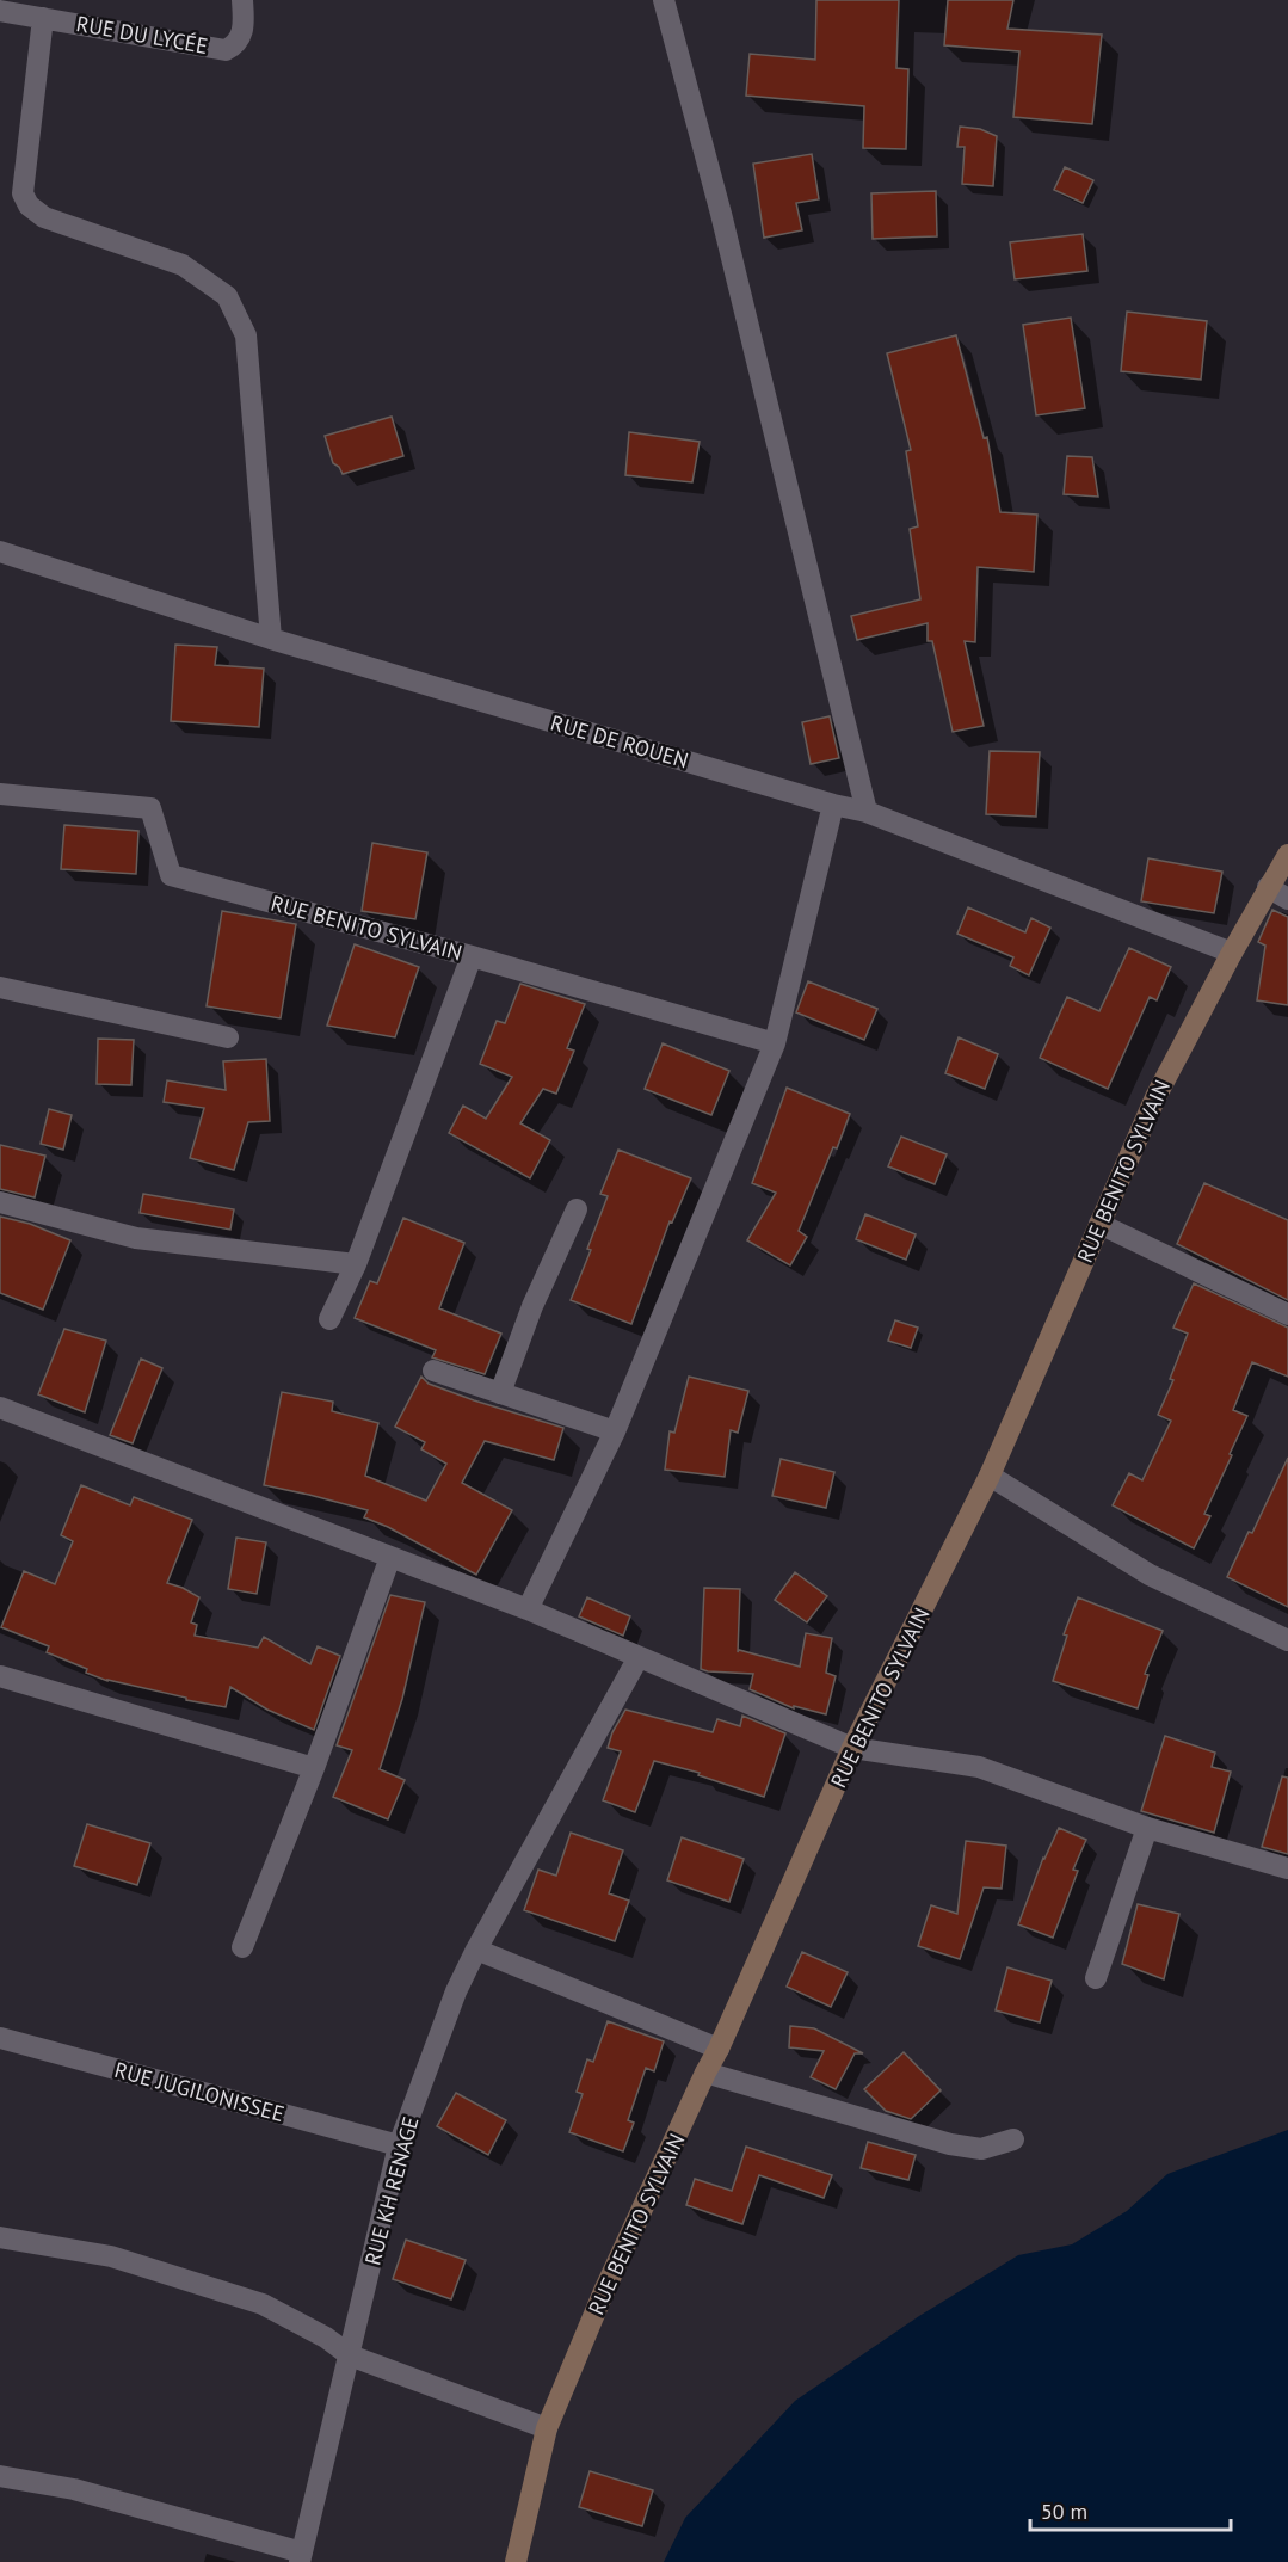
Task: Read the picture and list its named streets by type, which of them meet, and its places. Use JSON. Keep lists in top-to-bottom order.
{
  "streets": {
    "main road": ["RUE BENITO SYLVAIN"],
    "street": [
      "RUE DU LYCÉE",
      "RUE DE ROUEN",
      "RUE JUGILONISSEE",
      "RUE KH RENAGE"
    ]
  },
  "crossings": [
    ["RUE DE ROUEN", "RUE BENITO SYLVAIN"],
    ["RUE JUGILONISSEE", "RUE KH RENAGE"]
  ],
  "scale_bar": "50 m"
}
